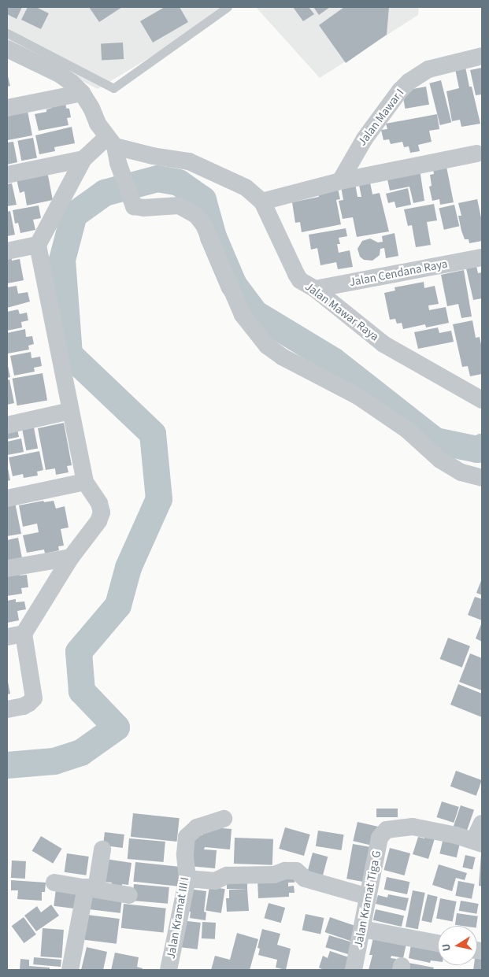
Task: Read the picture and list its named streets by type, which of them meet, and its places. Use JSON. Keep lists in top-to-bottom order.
{
  "streets": {
    "street": [
      "Jalan Mawar I",
      "Jalan Cendana Raya",
      "Jalan Mawar Raya",
      "Jalan Kramat Tiga G",
      "Jalan Kramat III I"
    ]
  },
  "crossings": [
    ["Jalan Cendana Raya", "Jalan Mawar Raya"]
  ],
  "north": "left"
}
